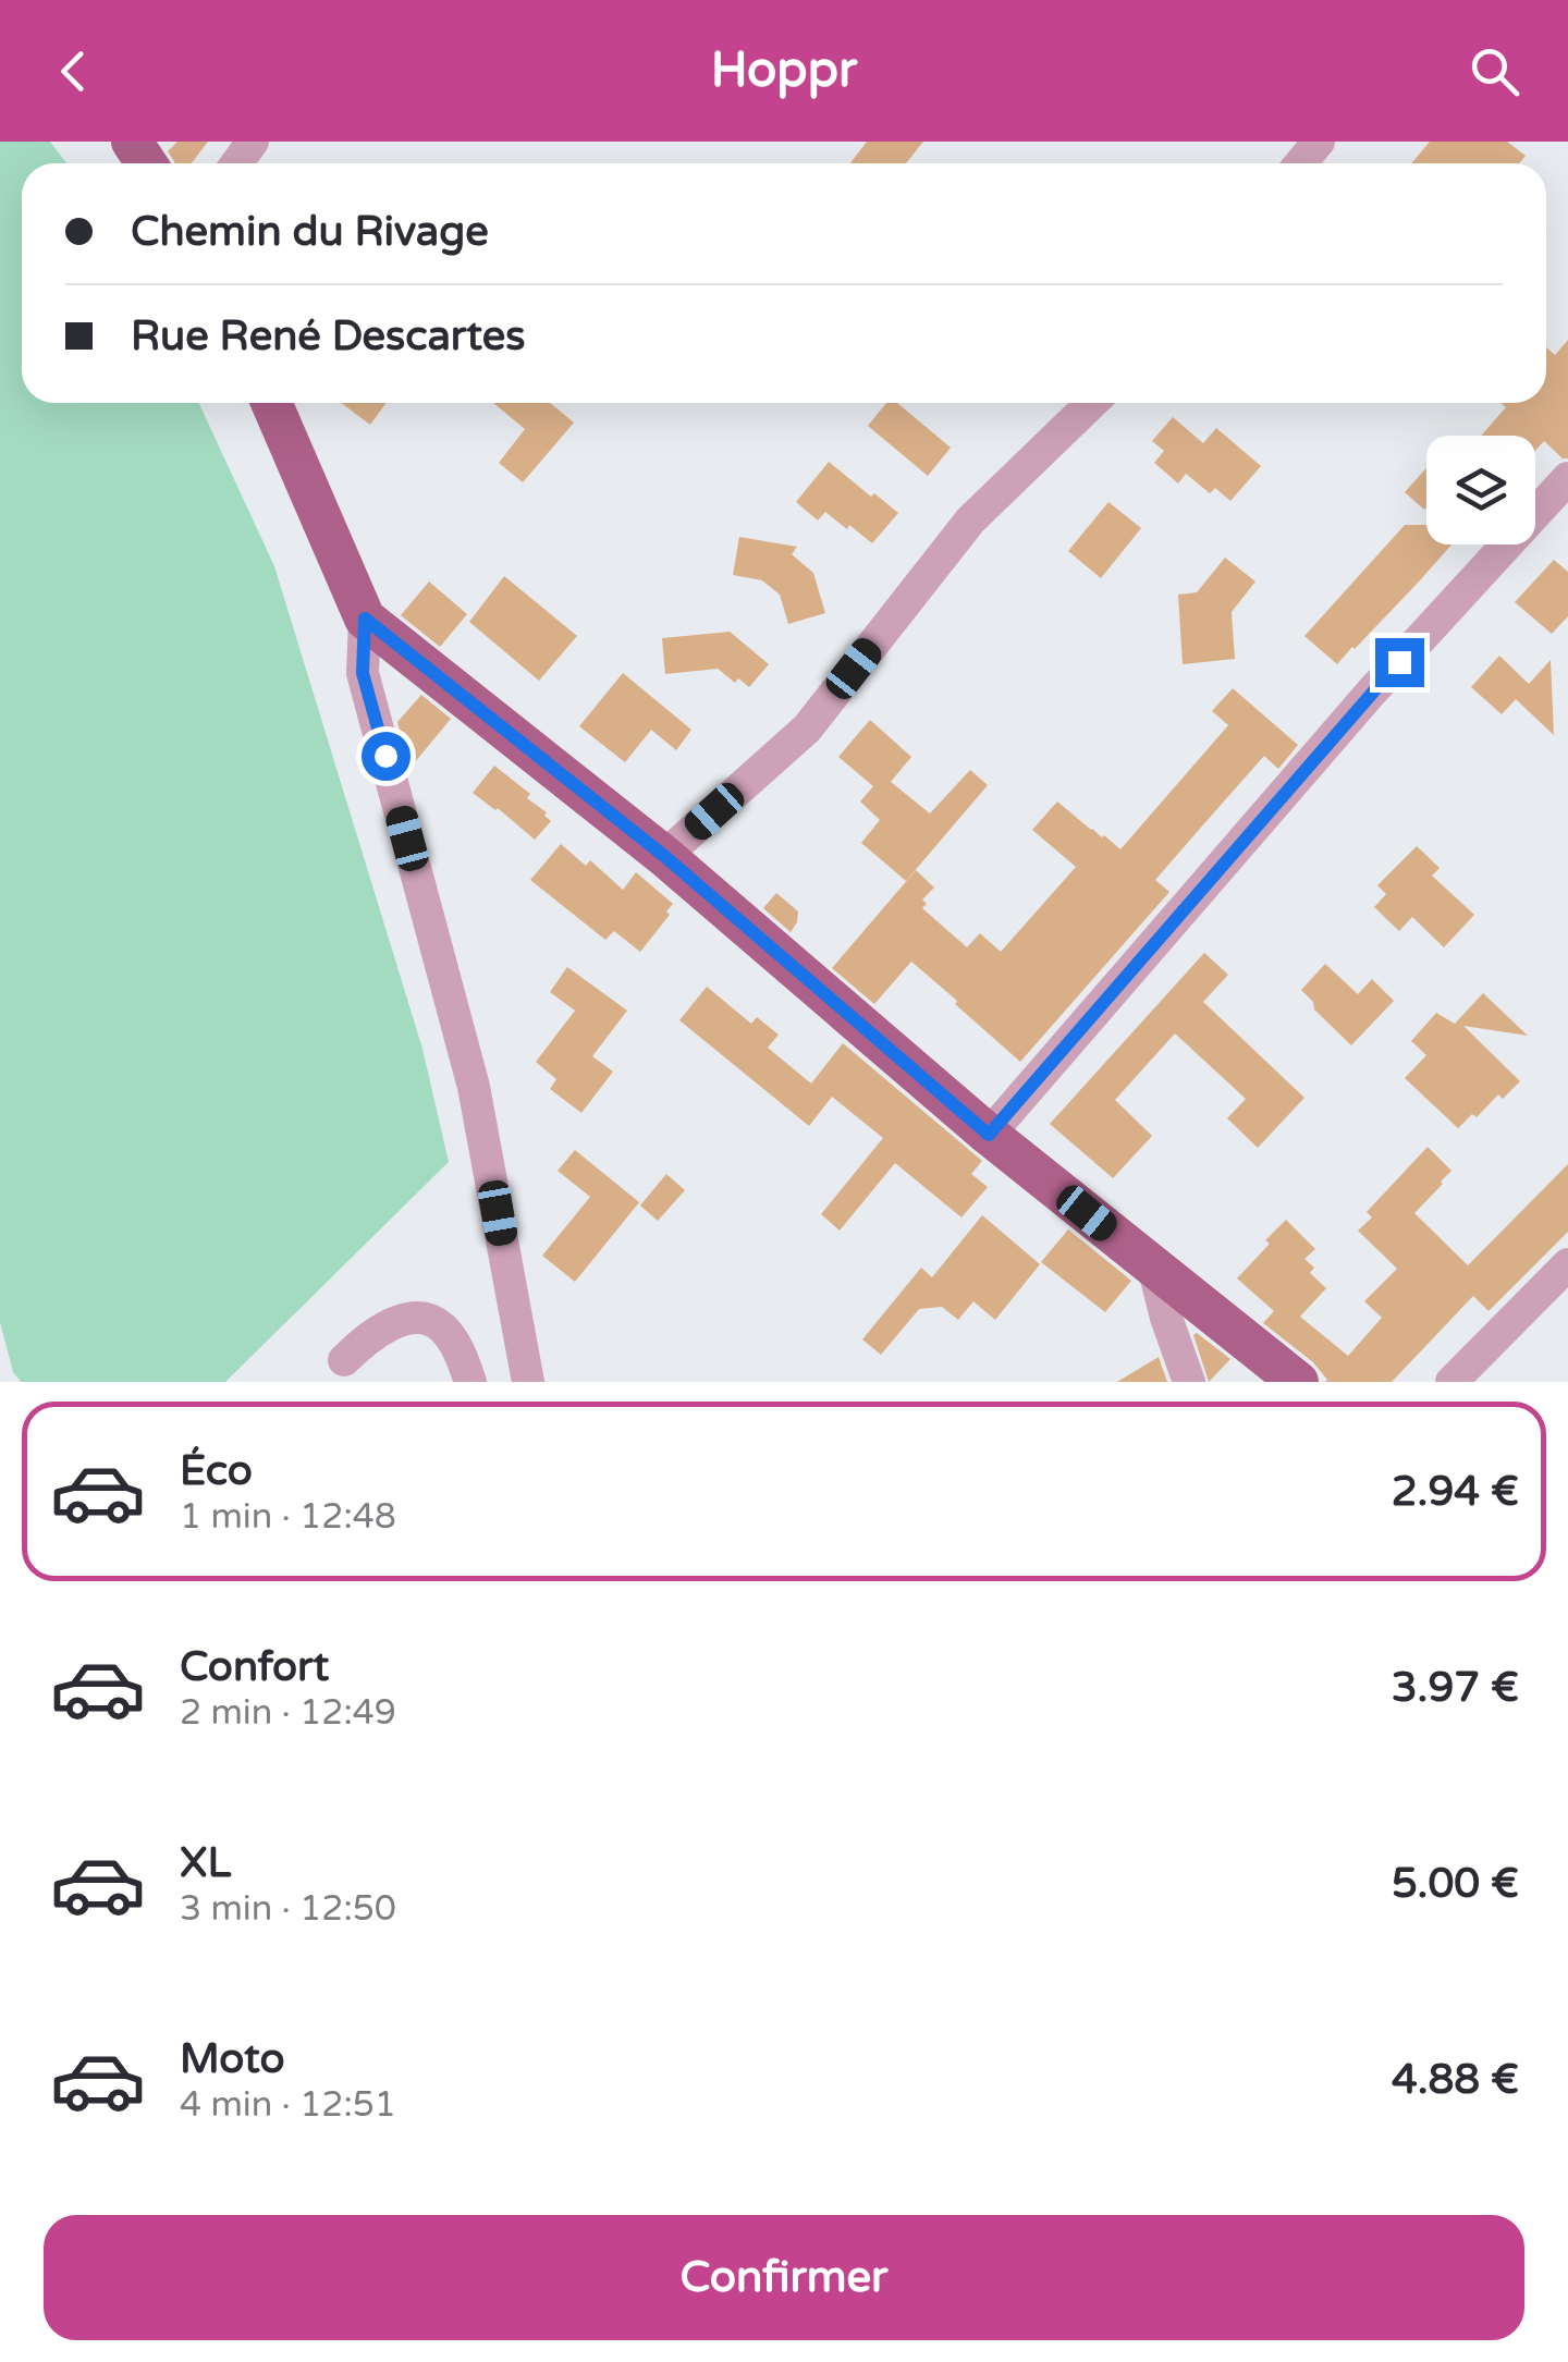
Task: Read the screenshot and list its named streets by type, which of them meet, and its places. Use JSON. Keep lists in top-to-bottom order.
{
  "page": {
    "header": "Hoppr",
    "banner": ["Chemin du Rivage", "Rue René Descartes"],
    "list": [
      {
        "name": "Éco",
        "note": "1 min · 12:48",
        "value": "2.94 €"
      },
      {
        "name": "Confort",
        "note": "2 min · 12:49",
        "value": "3.97 €"
      },
      {
        "name": "XL",
        "note": "3 min · 12:50",
        "value": "5.00 €"
      },
      {
        "name": "Moto",
        "note": "4 min · 12:51",
        "value": "4.88 €"
      }
    ],
    "buttons": "Confirmer"
  }
}
